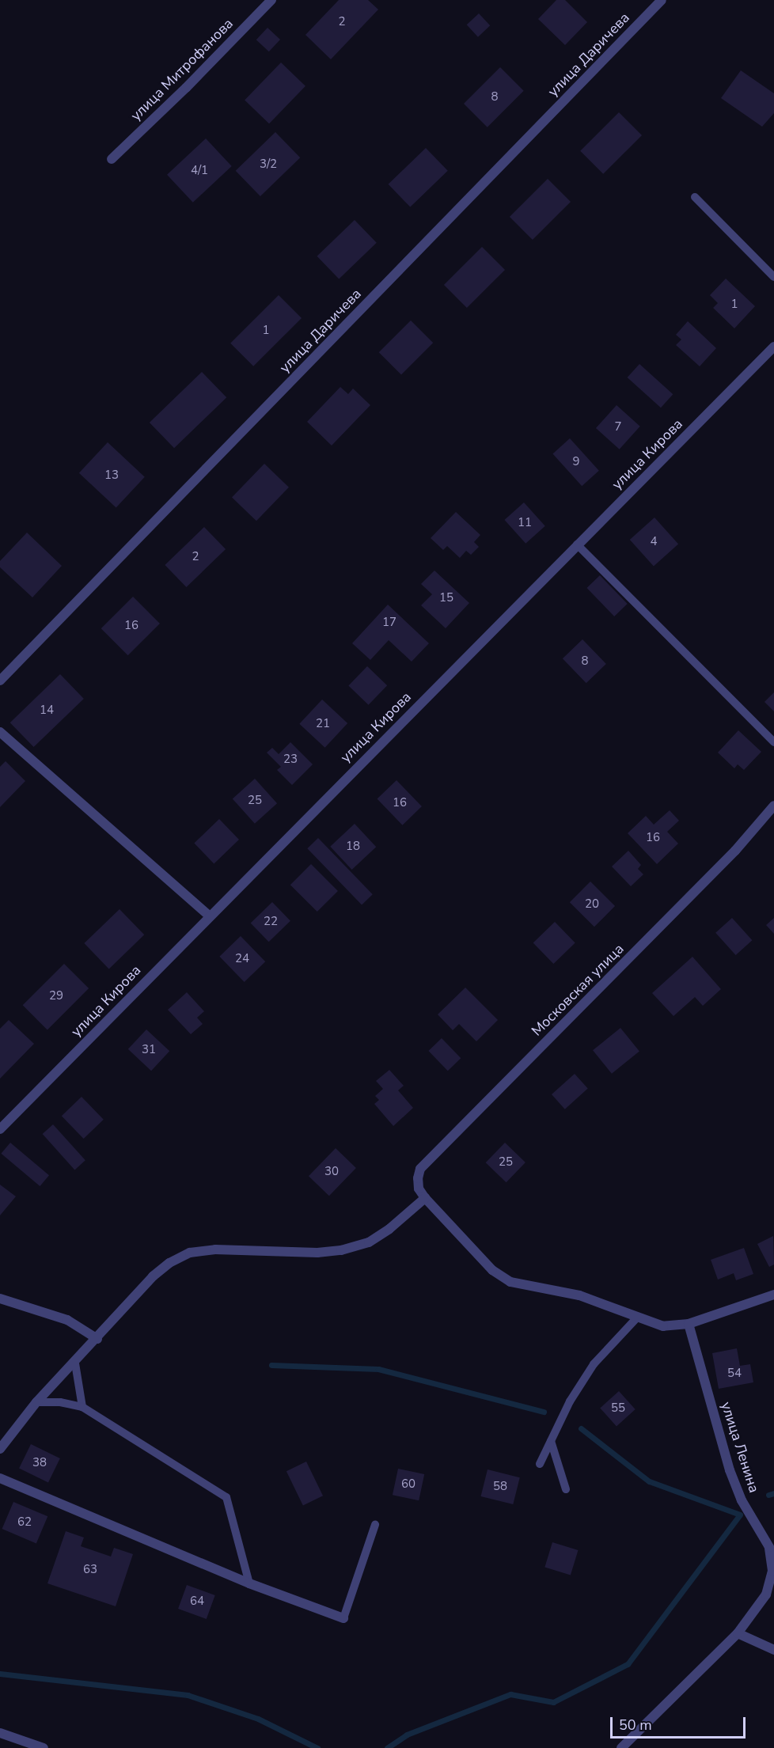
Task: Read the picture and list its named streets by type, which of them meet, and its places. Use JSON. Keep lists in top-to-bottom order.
{
  "streets": {
    "street": [
      "улица Даричева",
      "улица Митрофанова",
      "улица Кирова",
      "Московская улица",
      "улица Ленина"
    ]
  },
  "house_numbers": [
    "2",
    "8",
    "3/2",
    "4/1",
    "1",
    "1",
    "7",
    "9",
    "13",
    "11",
    "4",
    "2",
    "15",
    "17",
    "16",
    "8",
    "14",
    "21",
    "23",
    "25",
    "16",
    "16",
    "18",
    "20",
    "22",
    "24",
    "29",
    "31",
    "25",
    "30",
    "54",
    "55",
    "38",
    "60",
    "58",
    "62",
    "63",
    "64"
  ],
  "scale_bar": "50 m"
}
